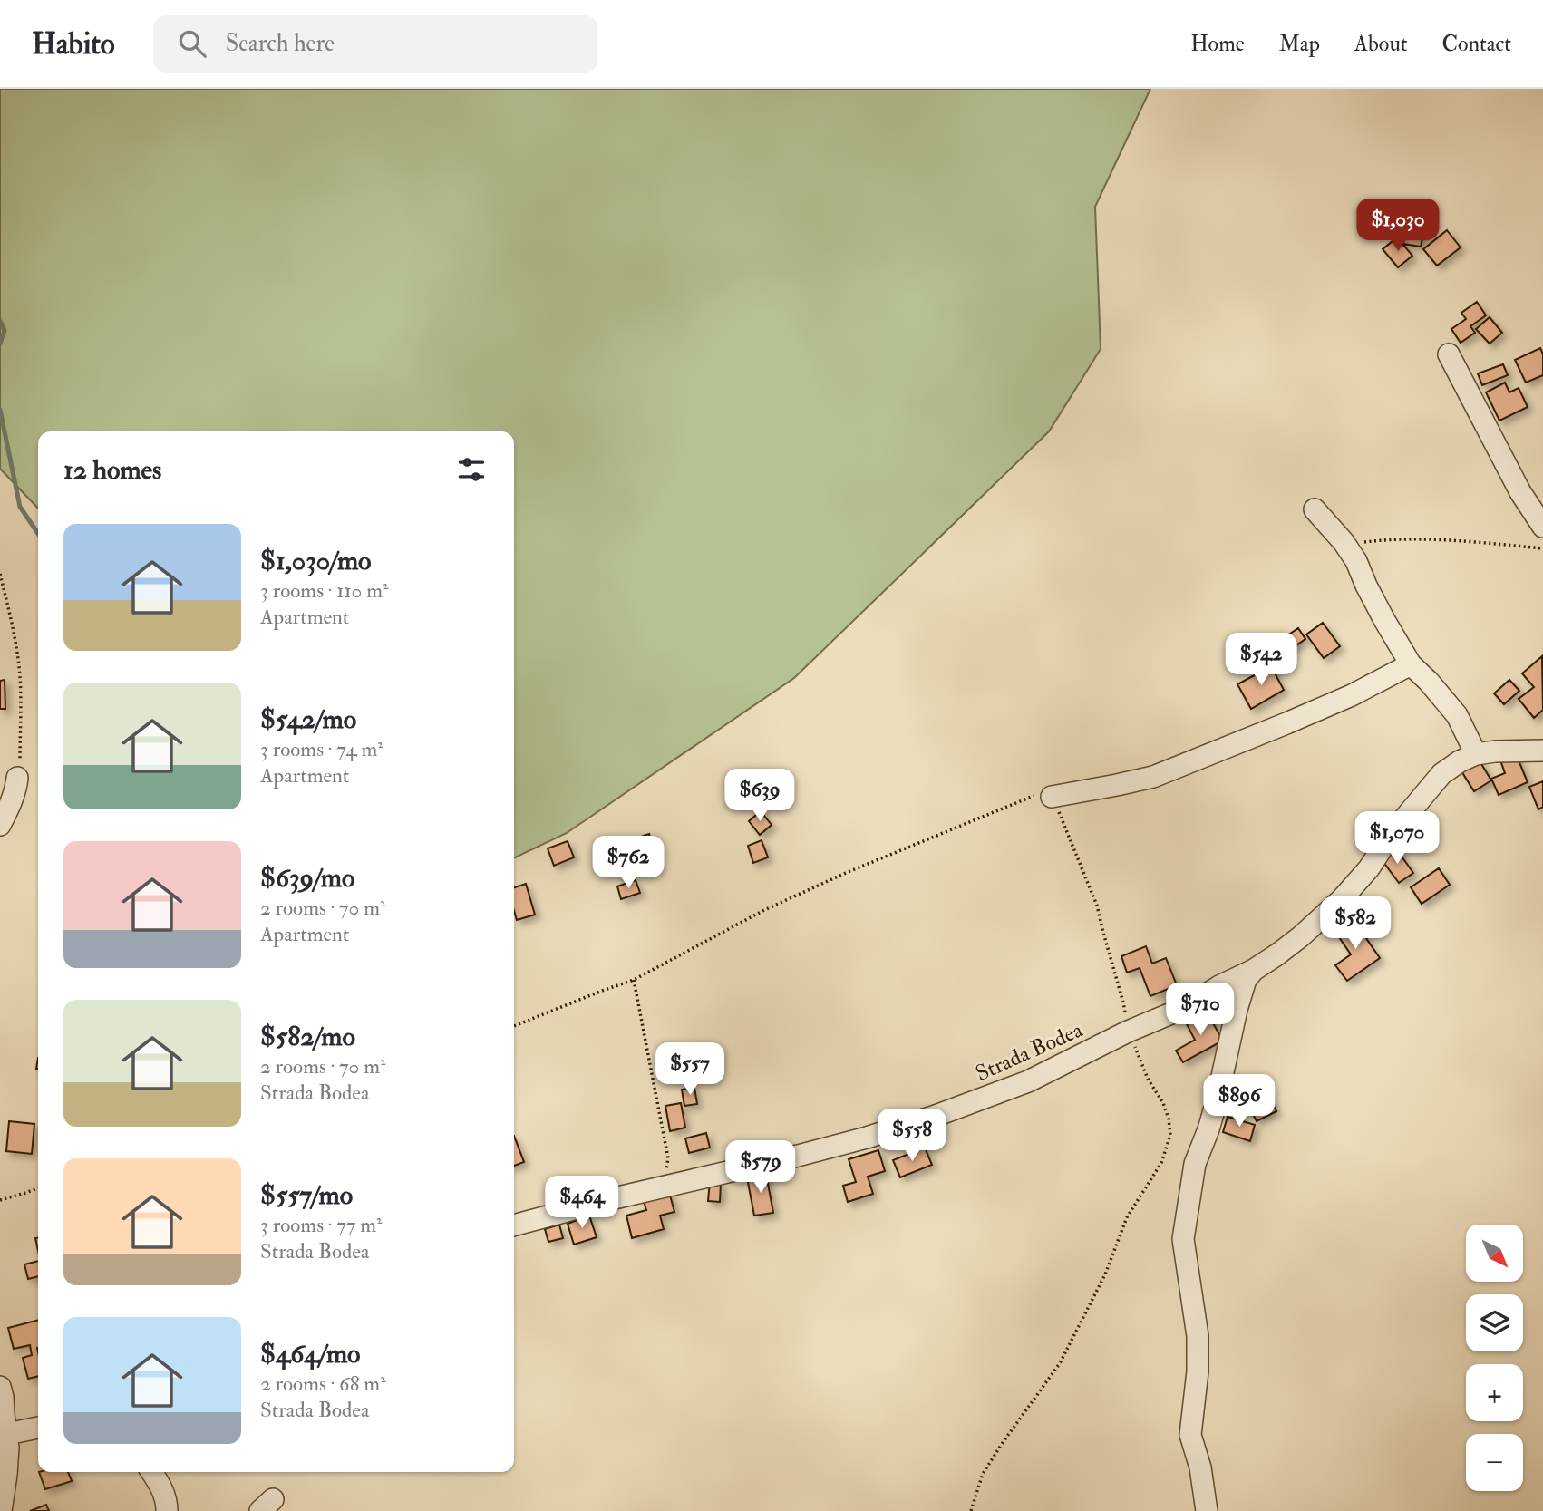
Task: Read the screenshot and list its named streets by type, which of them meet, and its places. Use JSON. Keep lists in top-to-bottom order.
{
  "streets": {
    "street": ["Strada Bodea"]
  },
  "north": "bottom right",
  "page": {
    "header": "Habito",
    "search": "Search here",
    "nav": [
      "Home",
      "Map",
      "About",
      "Contact"
    ],
    "price": [
      "$1,030",
      "$542",
      "$639",
      "$1,070",
      "$762",
      "$582",
      "$710",
      "$557",
      "$896",
      "$558",
      "$579",
      "$464"
    ],
    "heading": "12 homes",
    "list": [
      {
        "name": "$1,030/mo",
        "note": "3 rooms · 110 m² · Apartment"
      },
      {
        "name": "$542/mo",
        "note": "3 rooms · 74 m² · Apartment"
      },
      {
        "name": "$639/mo",
        "note": "2 rooms · 70 m² · Apartment"
      },
      {
        "name": "$582/mo",
        "note": "2 rooms · 70 m² · Strada Bodea"
      },
      {
        "name": "$557/mo",
        "note": "3 rooms · 77 m² · Strada Bodea"
      },
      {
        "name": "$464/mo",
        "note": "2 rooms · 68 m² · Strada Bodea"
      }
    ],
    "map_buttons": ["+", "−"]
  }
}
